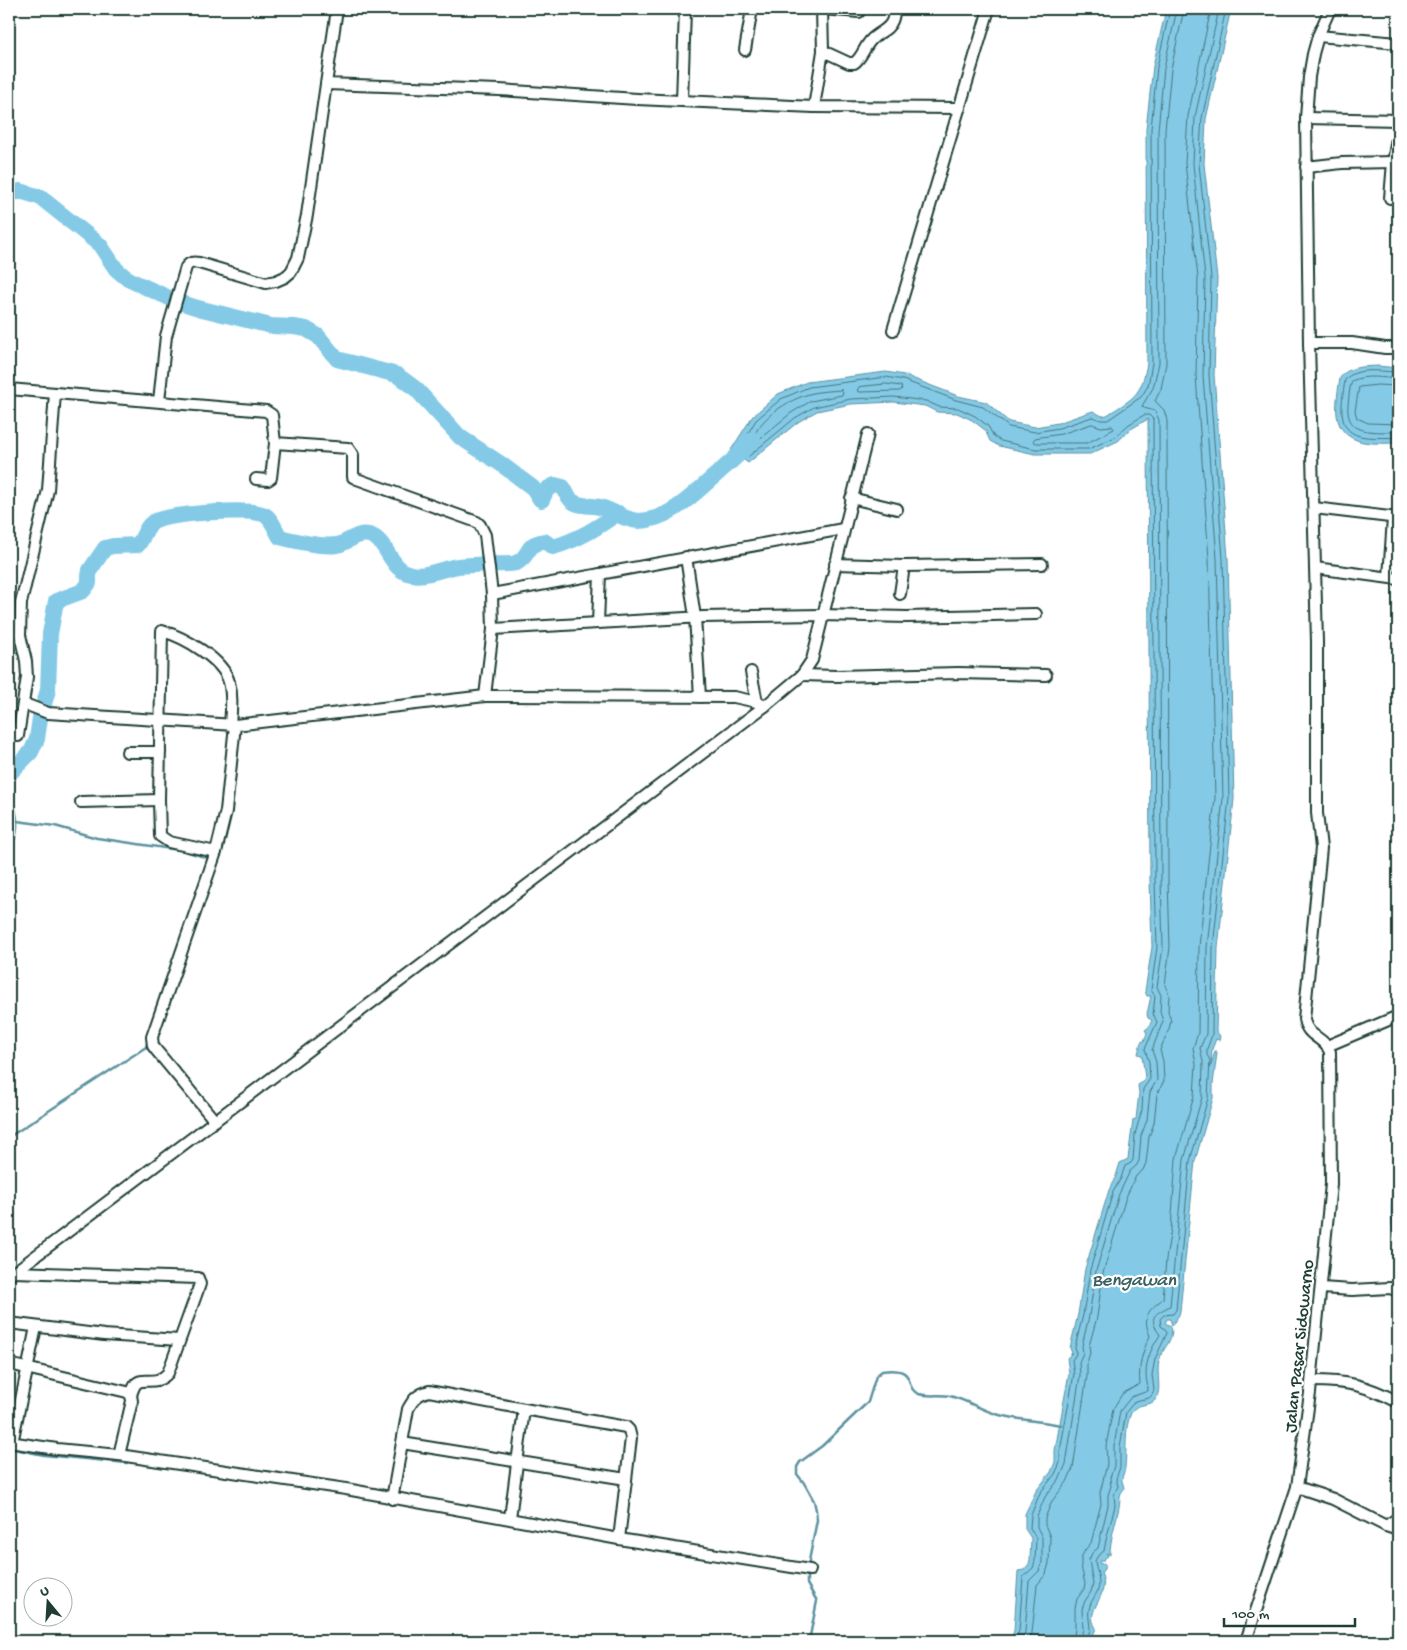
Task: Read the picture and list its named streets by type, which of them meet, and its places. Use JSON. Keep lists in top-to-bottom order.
{
  "streets": {
    "street": ["Jalan Pasar Sidowarno"]
  },
  "water": ["Bengawan"],
  "scale_bar": "100 m",
  "north": "top"
}
